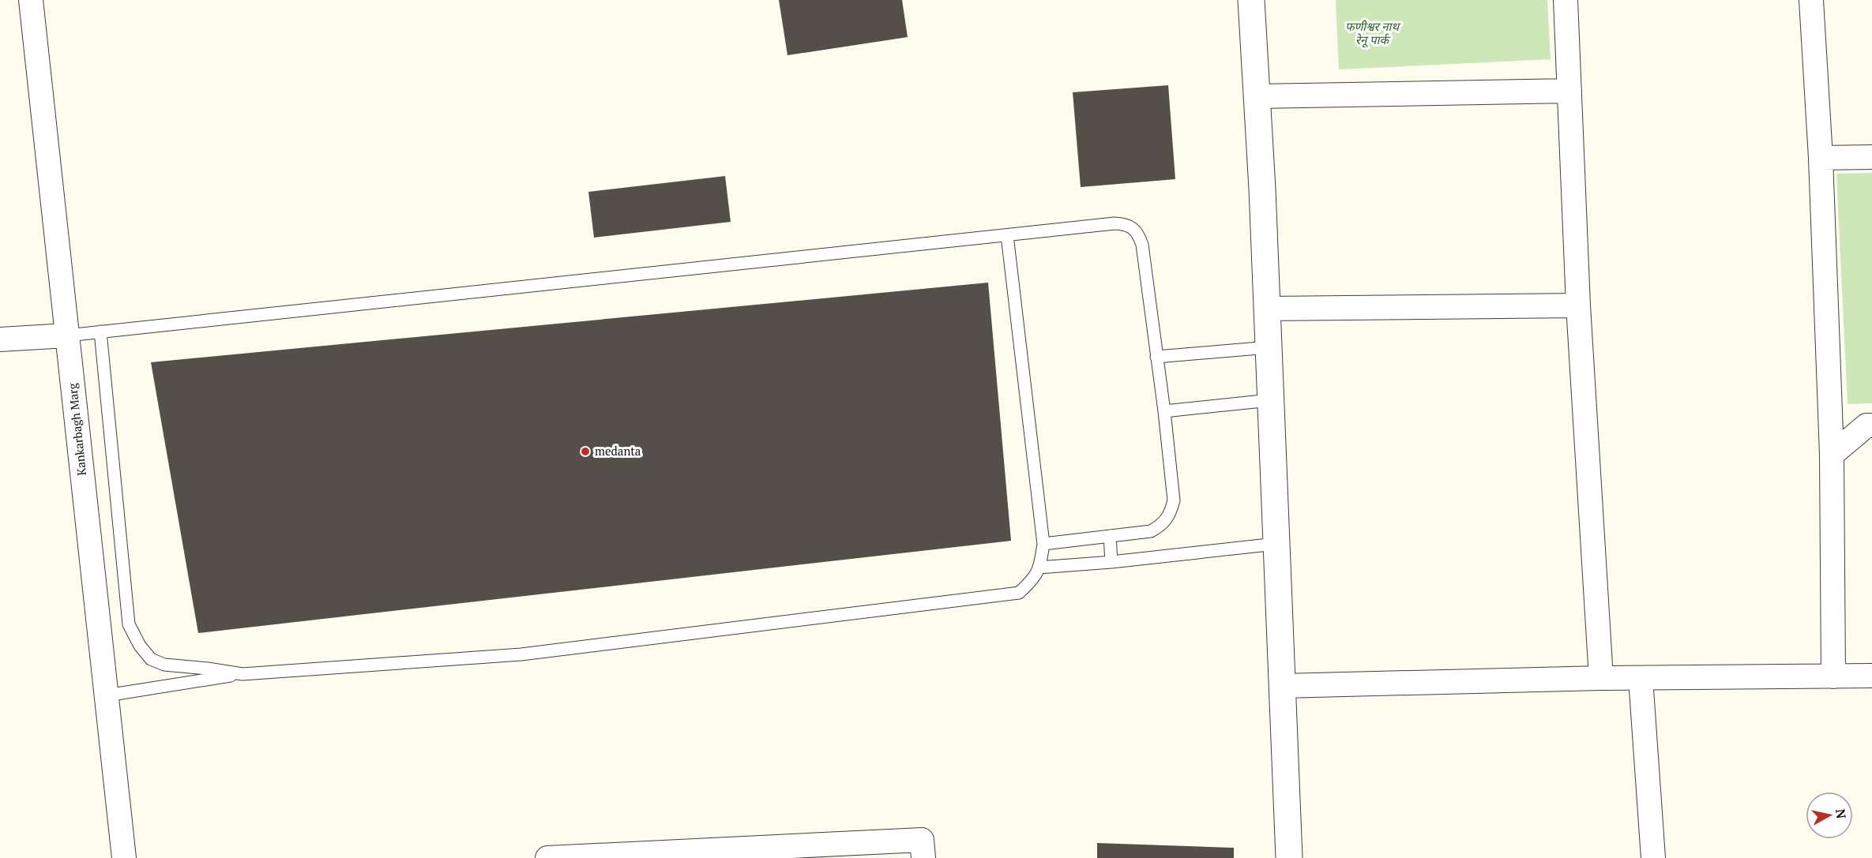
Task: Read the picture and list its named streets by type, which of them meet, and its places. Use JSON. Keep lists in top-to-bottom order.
{
  "streets": {
    "street": ["Kankarbagh Marg"]
  },
  "parks": ["फणीश्वर नाथ रेनू पार्क"],
  "places": ["medanta"],
  "north": "right"
}
